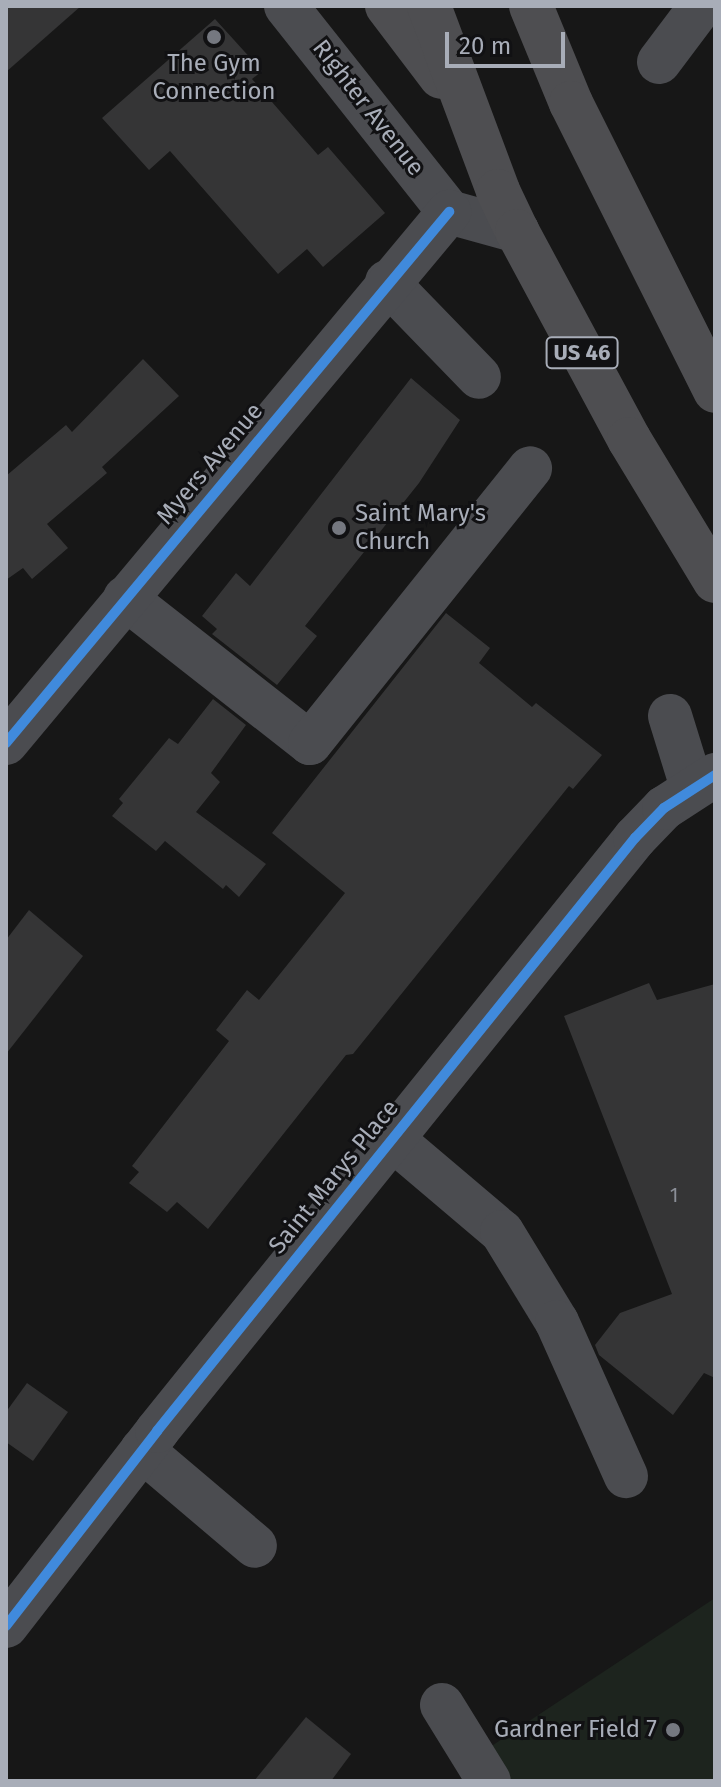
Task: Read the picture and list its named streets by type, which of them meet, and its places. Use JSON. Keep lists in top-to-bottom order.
{
  "streets": {
    "highway": ["US 46"],
    "street": ["Righter Avenue", "Myers Avenue", "Saint Marys Place"]
  },
  "crossings": [
    ["Righter Avenue", "Myers Avenue"]
  ],
  "places": ["The Gym Connection", "Saint Mary's Church", "Gardner Field 7"],
  "house_numbers": ["1"],
  "scale_bar": "20 m"
}
